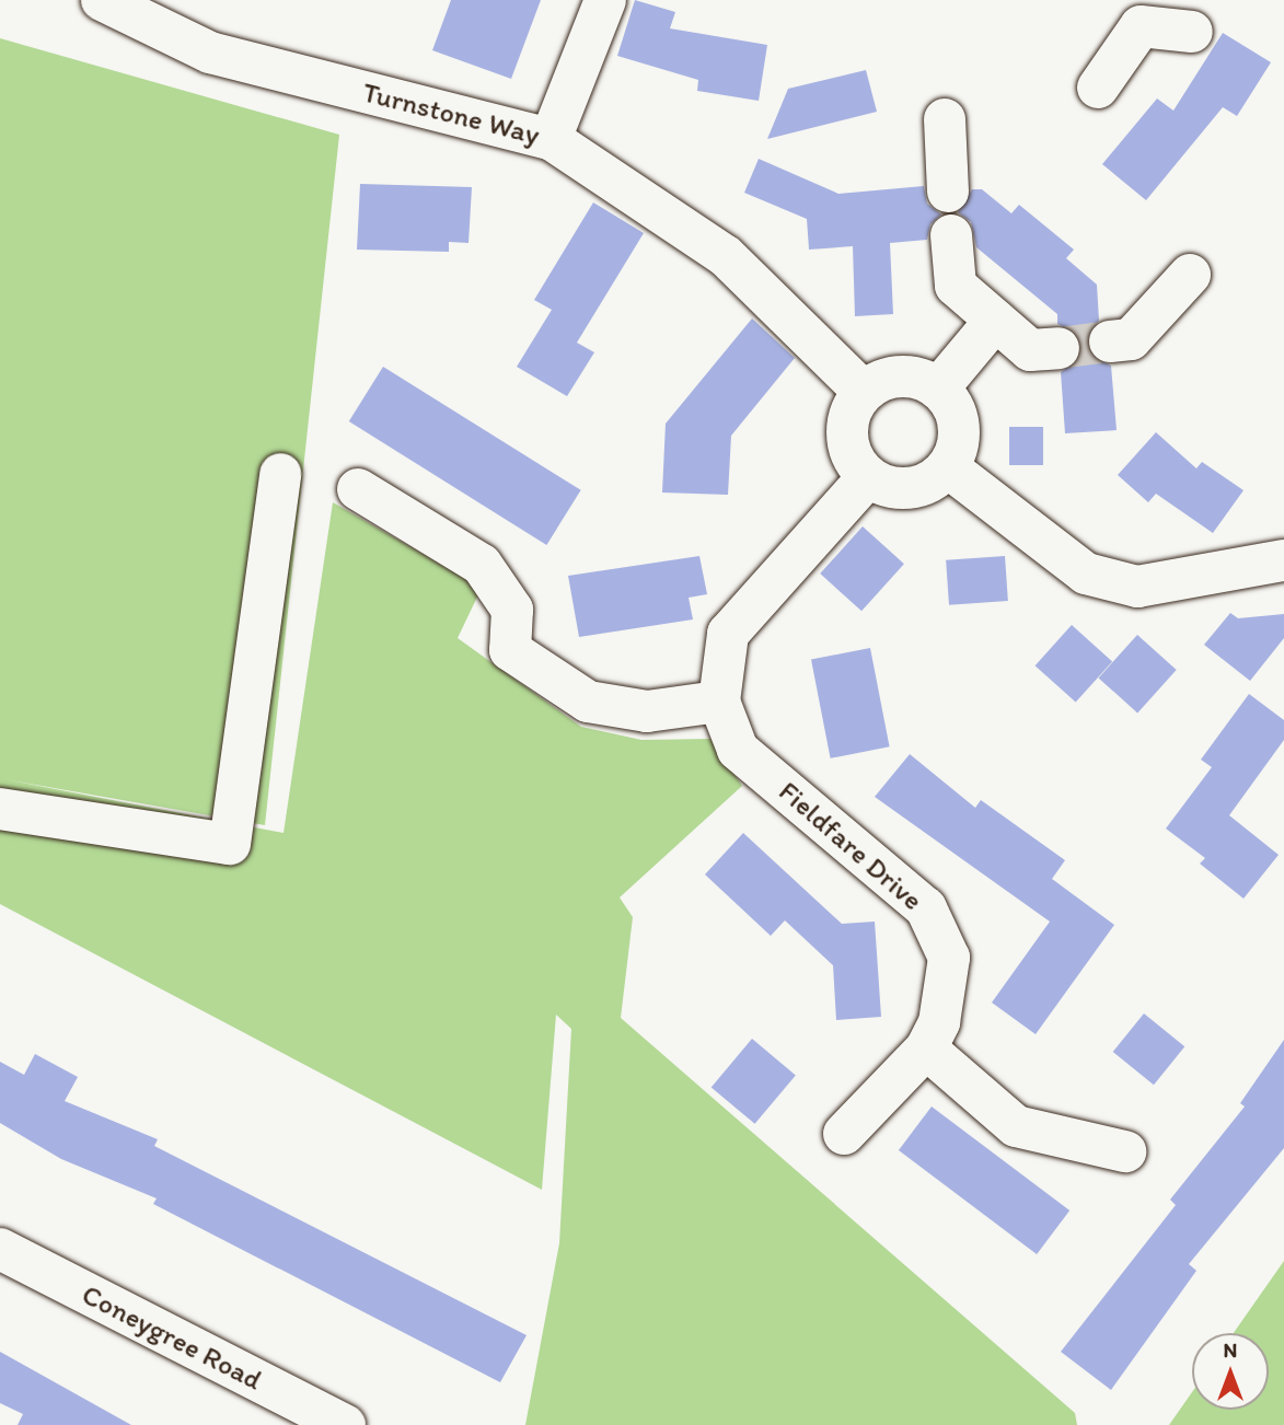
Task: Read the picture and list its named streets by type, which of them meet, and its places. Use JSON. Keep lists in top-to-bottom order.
{
  "streets": {
    "street": ["Turnstone Way", "Fieldfare Drive", "Coneygree Road"]
  },
  "crossings": [
    ["Turnstone Way", "Fieldfare Drive"]
  ],
  "north": "top"
}
